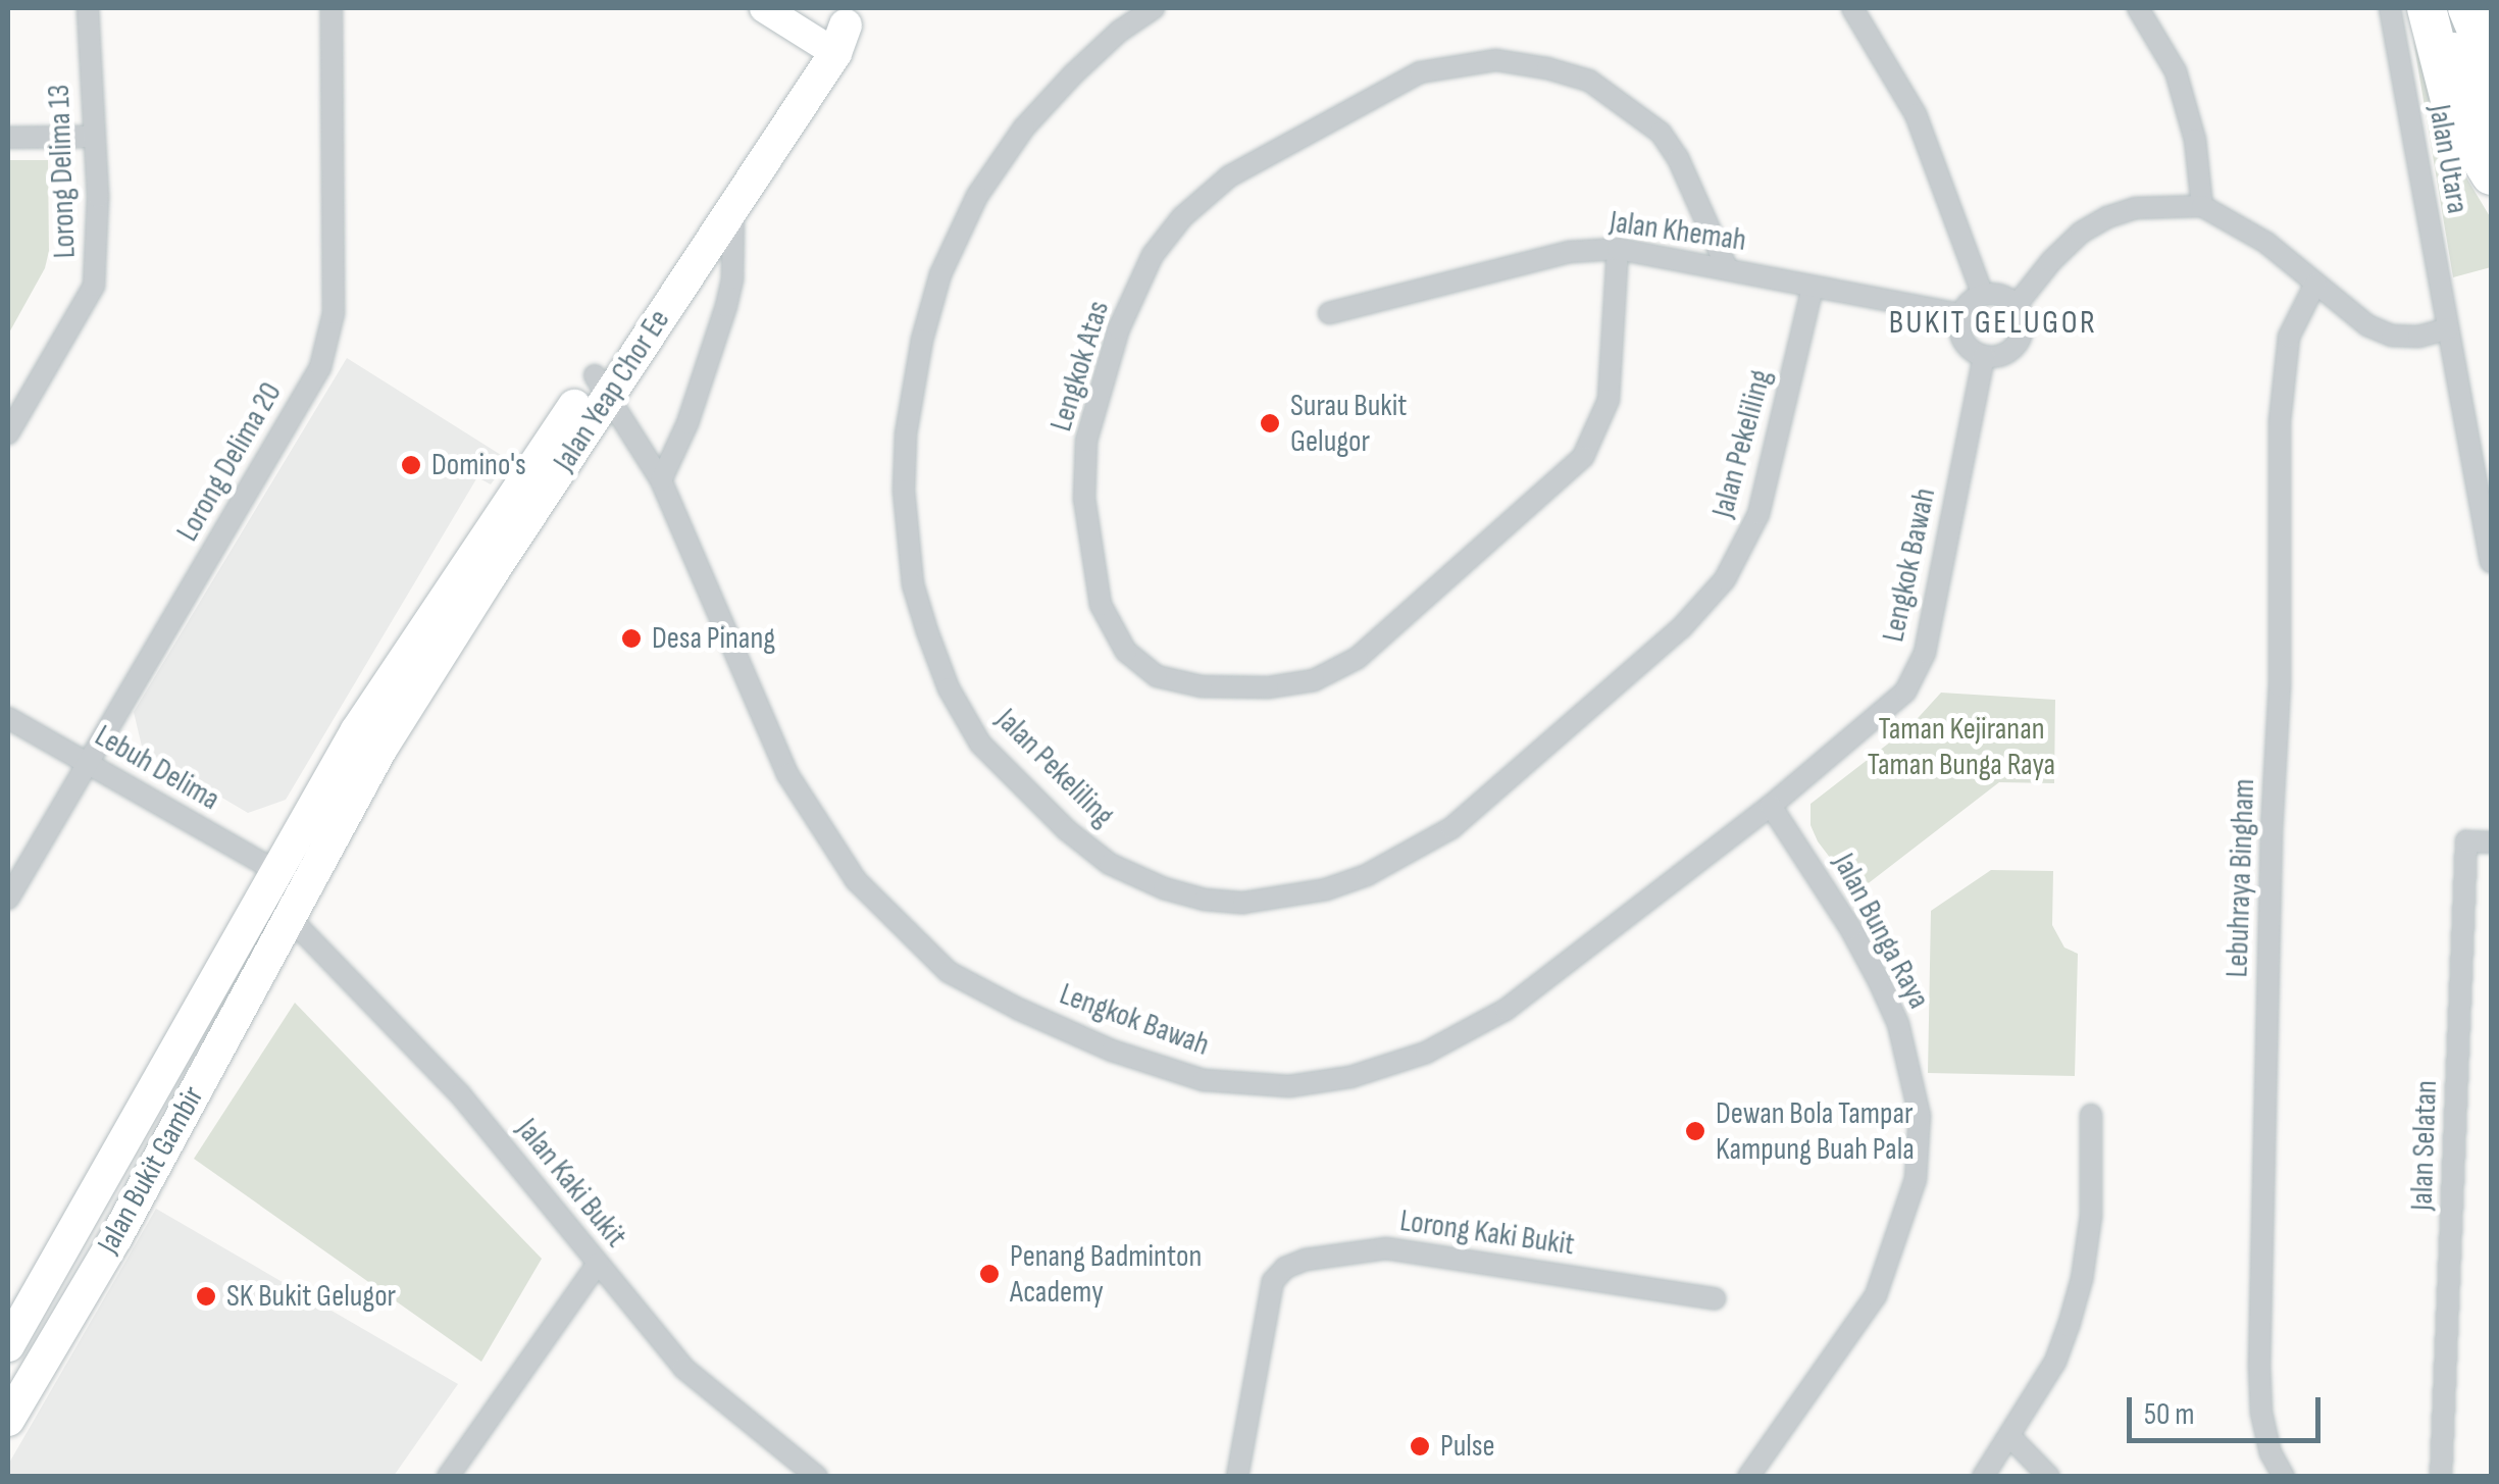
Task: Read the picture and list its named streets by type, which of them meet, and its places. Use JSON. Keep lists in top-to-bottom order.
{
  "streets": {
    "main road": ["Jalan Yeap Chor Ee", "Jalan Bukit Gambir"],
    "street": [
      "Jalan Utara",
      "Lorong Delima 13",
      "Jalan Khemah",
      "Lengkok Atas",
      "Jalan Pekeliling",
      "Lorong Delima 20",
      "Lengkok Bawah",
      "Lebuh Delima",
      "Lebuhraya Bingham",
      "Jalan Bunga Raya",
      "Jalan Selatan",
      "Jalan Kaki Bukit",
      "Lorong Kaki Bukit"
    ]
  },
  "crossings": [
    ["Jalan Khemah", "Lengkok Atas"],
    ["Jalan Khemah", "Jalan Pekeliling"],
    ["Jalan Khemah", "Lengkok Bawah"],
    ["Jalan Yeap Chor Ee", "Lengkok Bawah"],
    ["Jalan Yeap Chor Ee", "Lebuh Delima"],
    ["Jalan Yeap Chor Ee", "Jalan Bukit Gambir"],
    ["Jalan Yeap Chor Ee", "Jalan Kaki Bukit"],
    ["Lorong Delima 20", "Lebuh Delima"],
    ["Lengkok Bawah", "Jalan Bunga Raya"],
    ["Lebuh Delima", "Jalan Bukit Gambir"],
    ["Jalan Bukit Gambir", "Jalan Kaki Bukit"]
  ],
  "districts": ["BUKIT GELUGOR"],
  "parks": ["Taman Kejiranan Taman Bunga Raya"],
  "places": [
    "Surau Bukit Gelugor",
    "Domino's",
    "Desa Pinang",
    "Dewan Bola Tampar Kampung Buah Pala",
    "Penang Badminton Academy",
    "SK Bukit Gelugor",
    "Pulse"
  ],
  "scale_bar": "50 m"
}
